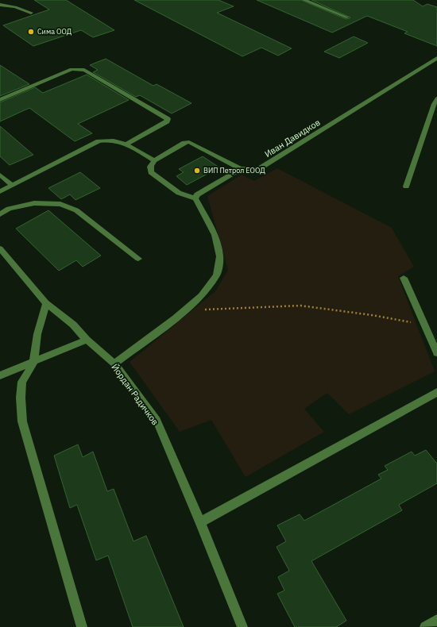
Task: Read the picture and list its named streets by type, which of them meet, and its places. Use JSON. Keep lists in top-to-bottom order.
{
  "streets": {
    "street": ["Иван Давидков", "Йордан Радичков"]
  },
  "places": ["Сима ООД", "ВИП Петрол ЕООД"]
}
